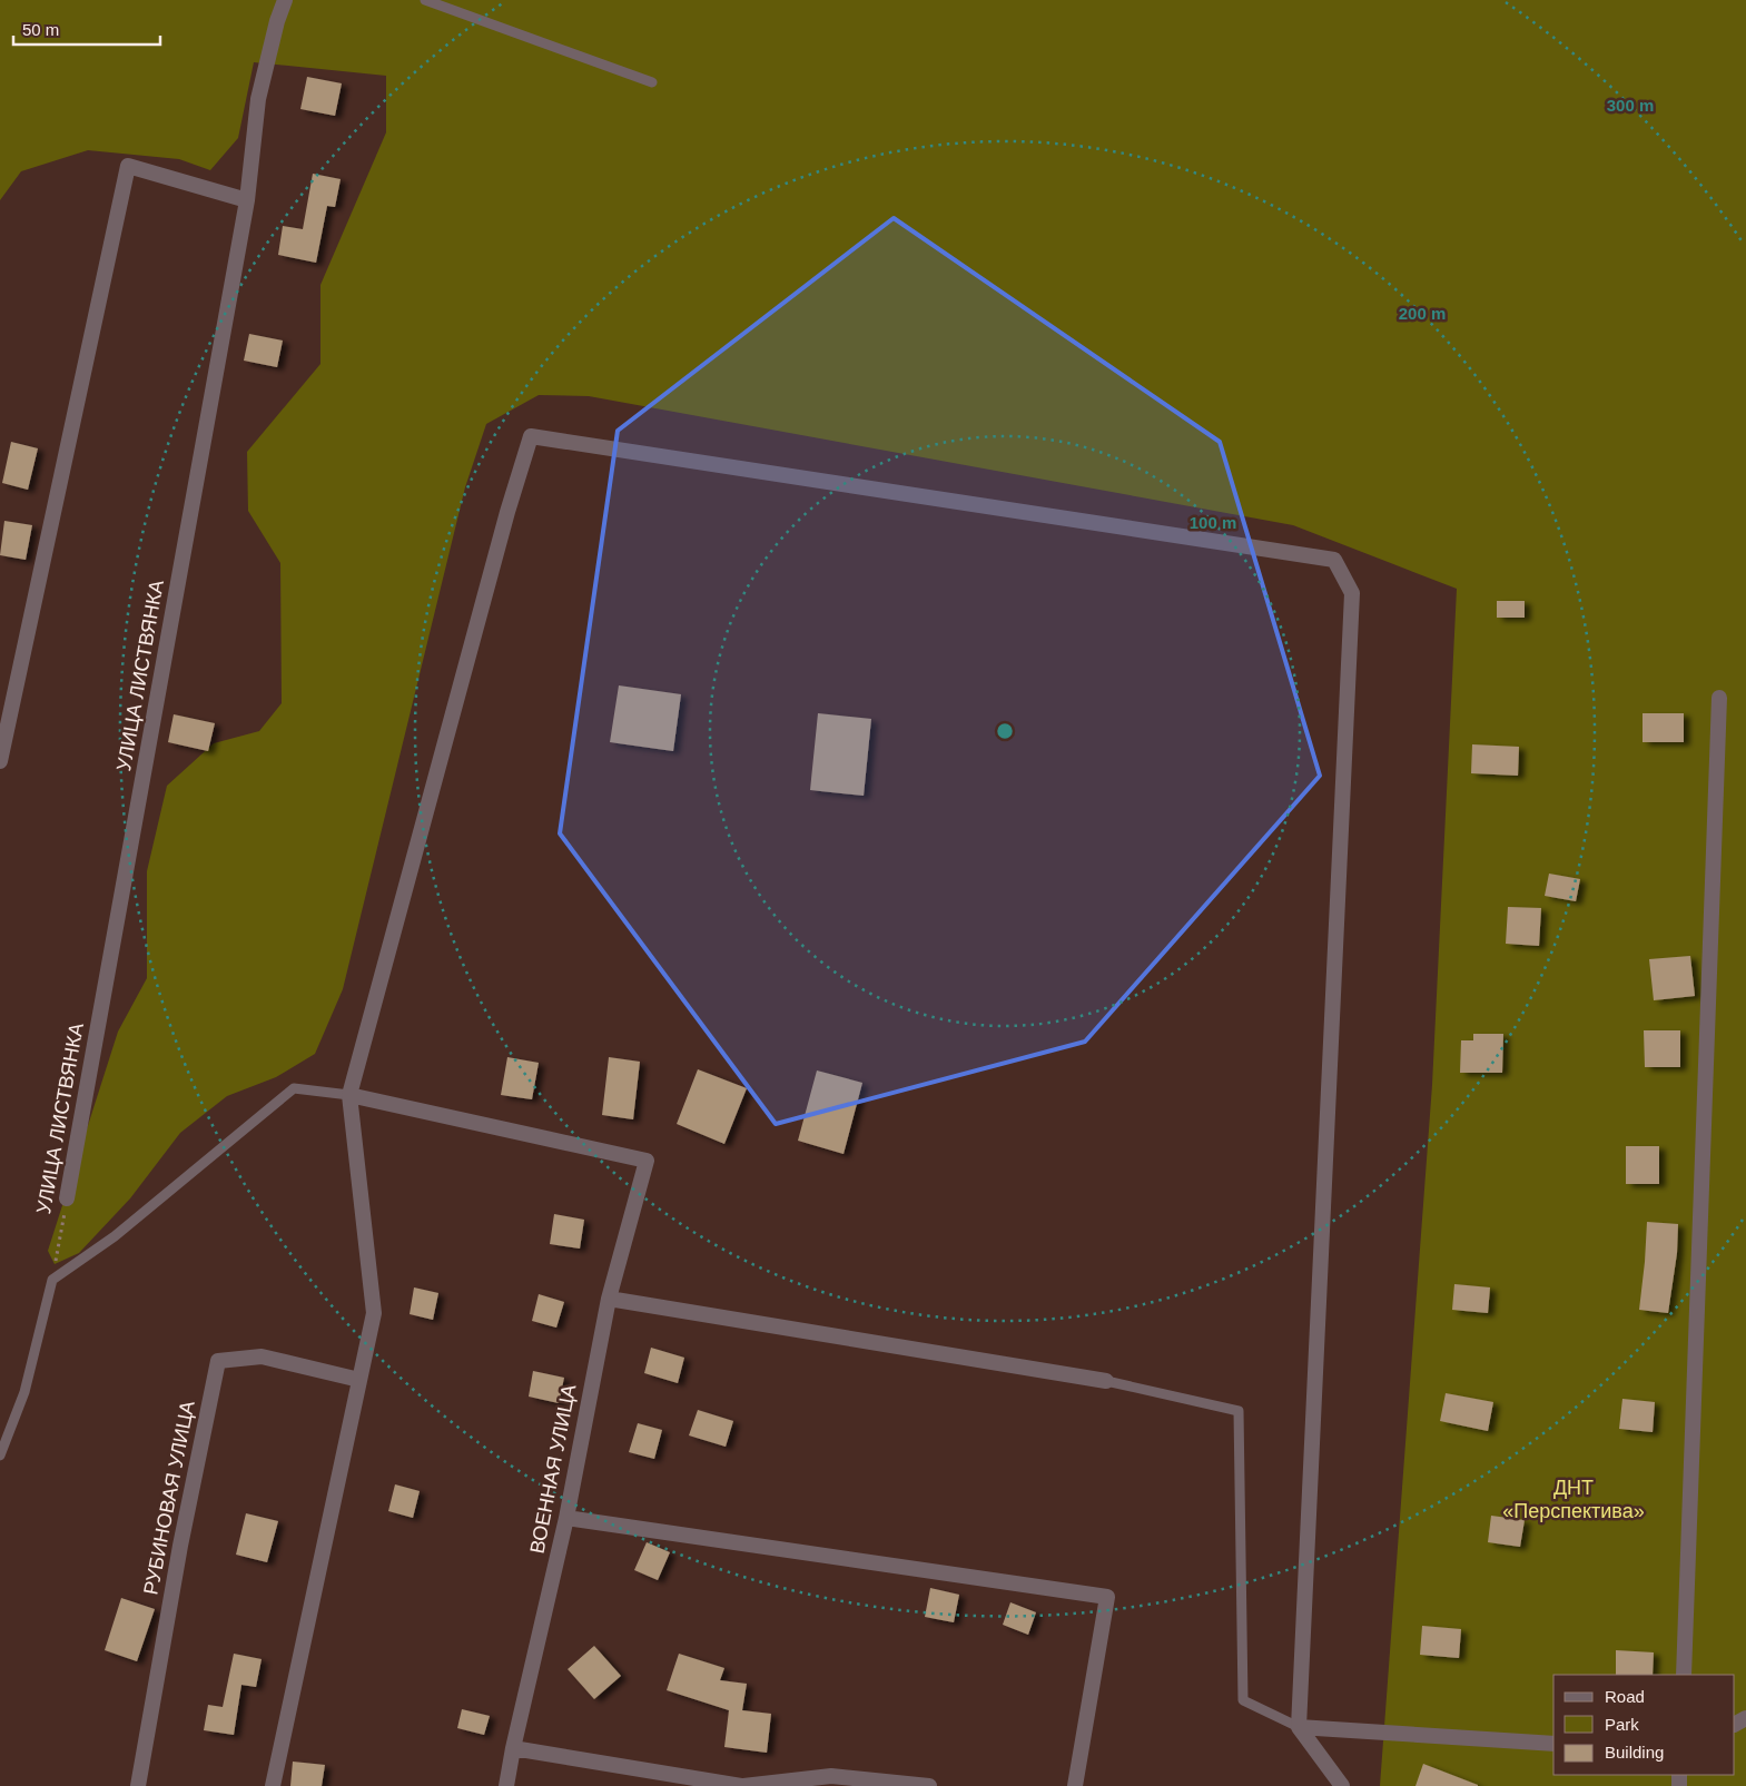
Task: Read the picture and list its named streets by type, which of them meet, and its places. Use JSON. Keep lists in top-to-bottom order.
{
  "streets": {
    "street": ["УЛИЦА ЛИСТВЯНКА", "ВОЕННАЯ УЛИЦА", "РУБИНОВАЯ УЛИЦА"]
  },
  "parks": ["ДНТ «Перспектива»"],
  "legend": ["Road", "Park", "Building"],
  "scale_bar": "50 m",
  "rings": ["300 m", "200 m", "100 m"]
}
